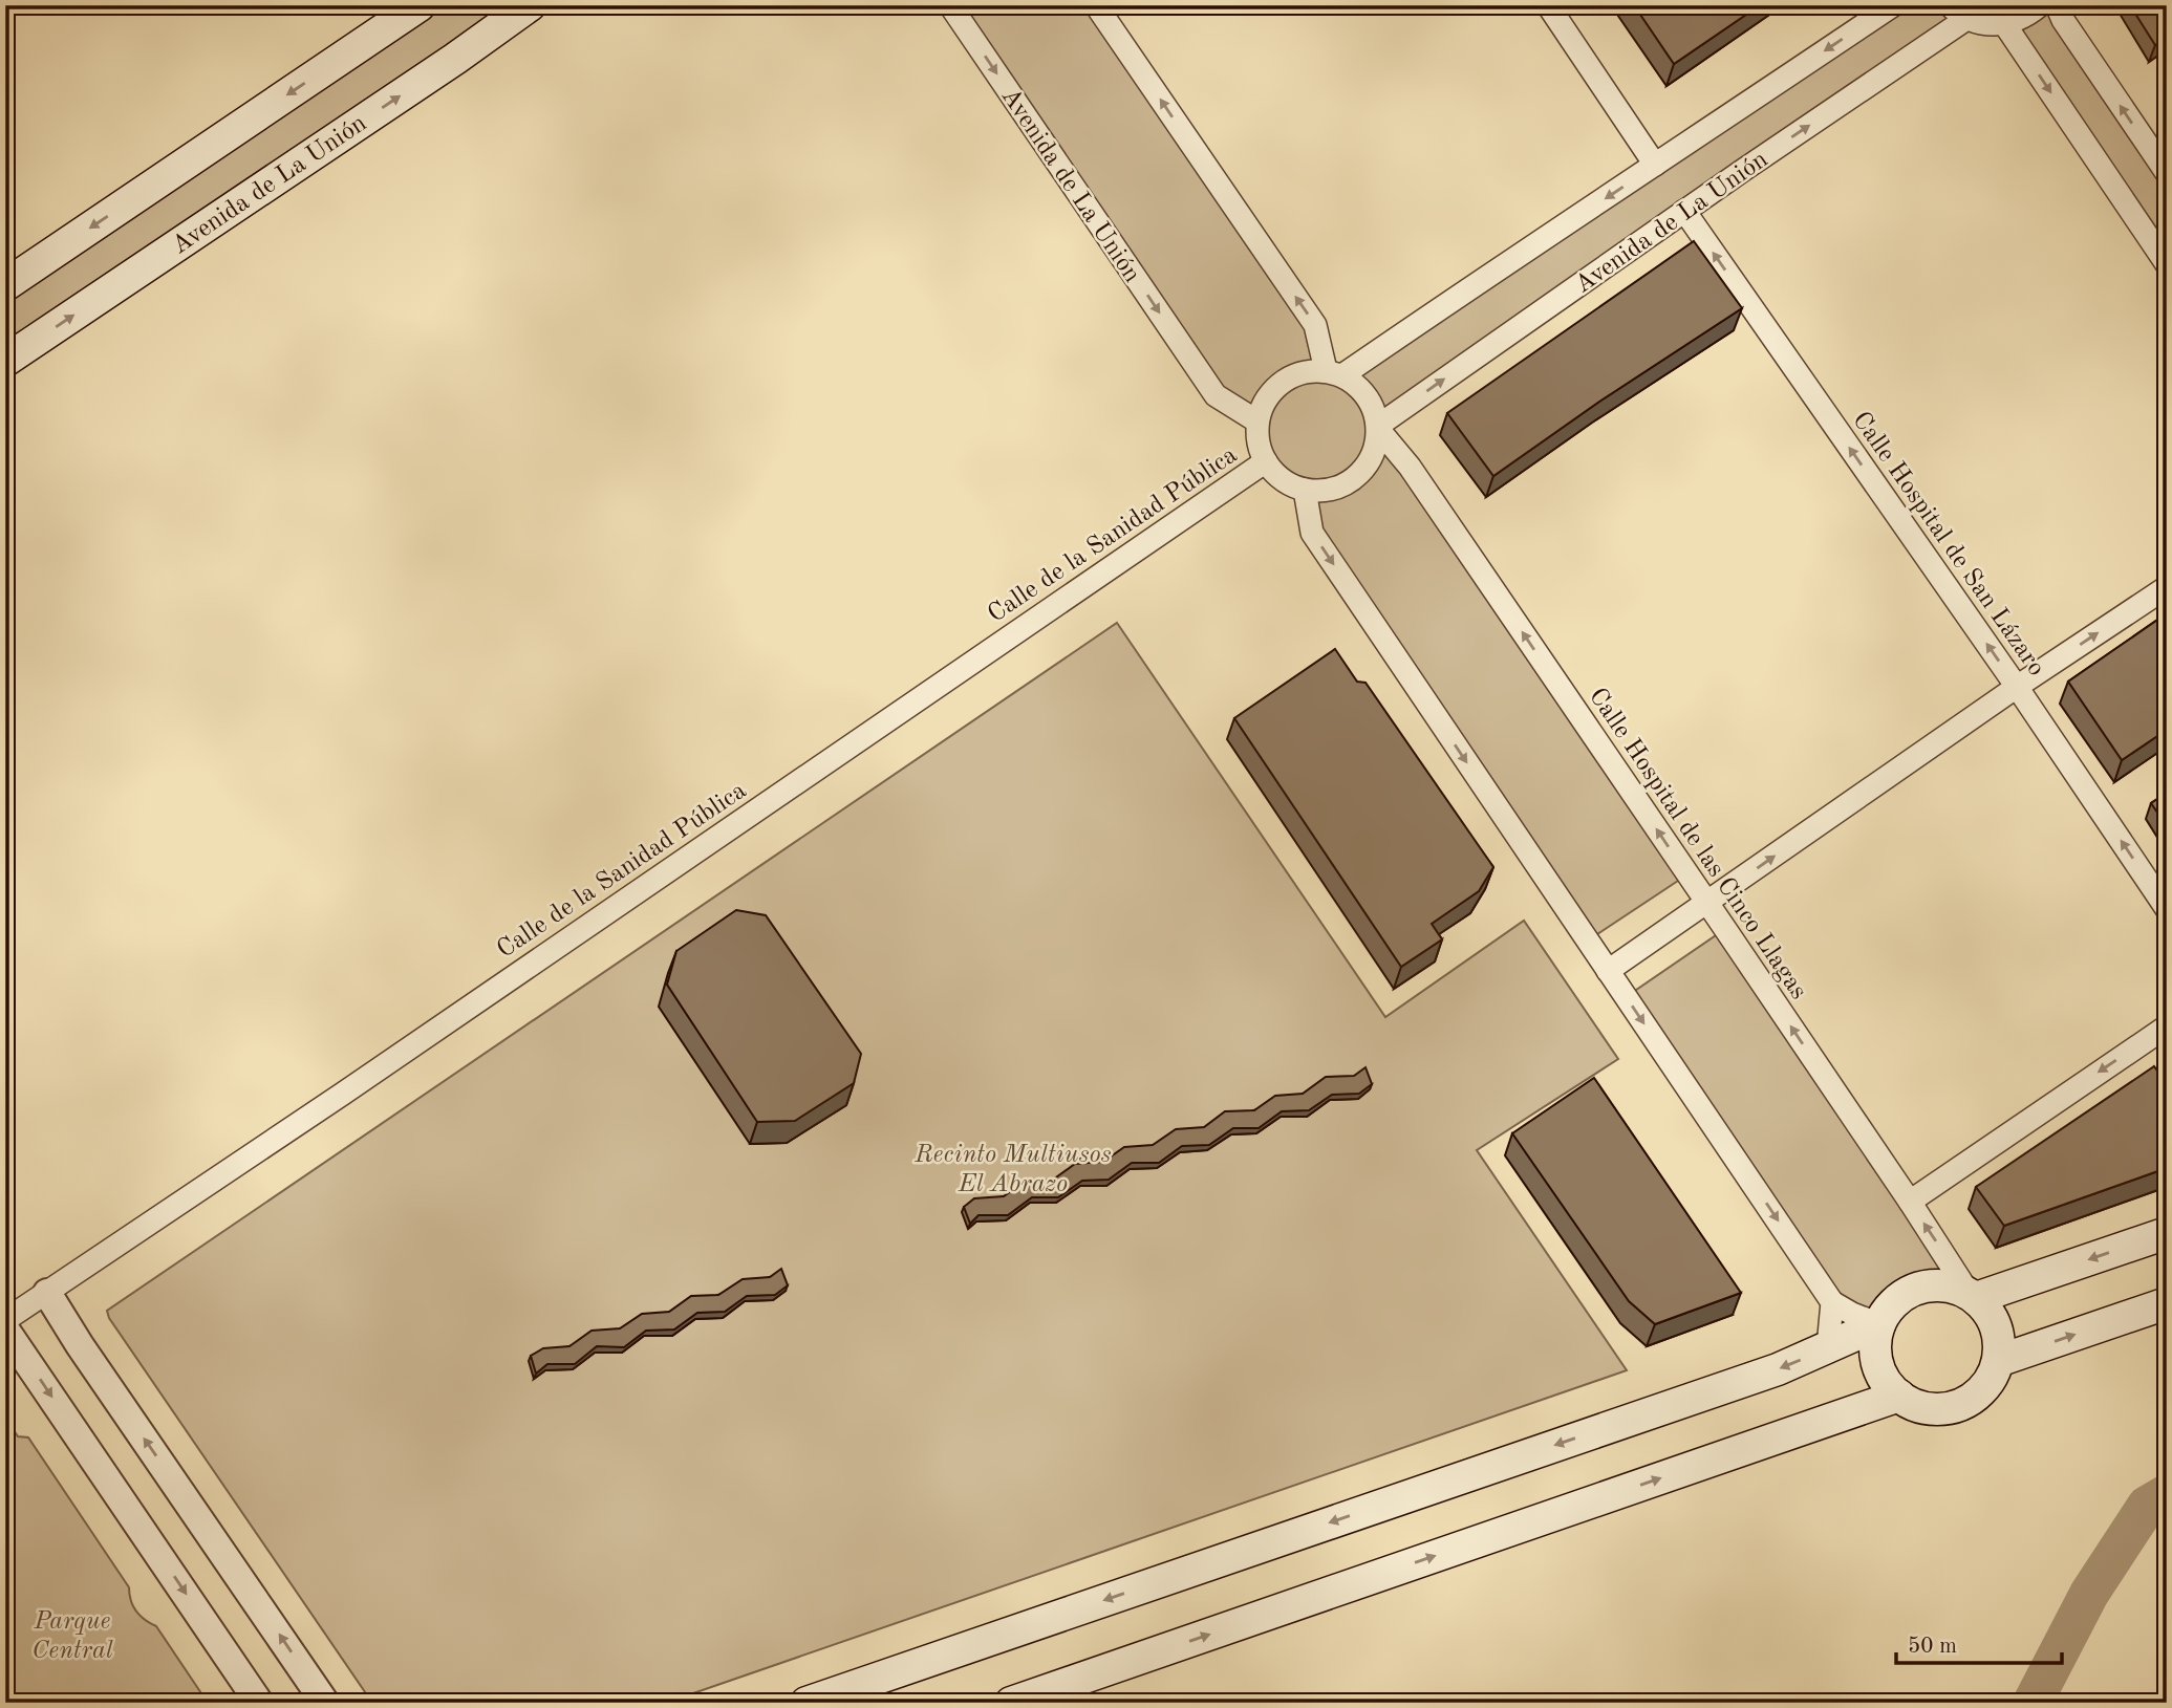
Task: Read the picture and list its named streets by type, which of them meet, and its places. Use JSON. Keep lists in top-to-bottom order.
{
  "streets": {
    "main road": ["Avenida de La Unión"],
    "street": ["Calle de la Sanidad Pública", "Calle Hospital de San Lázaro", "Calle Hospital de las Cinco Llagas"]
  },
  "crossings": [
    ["Avenida de La Unión", "Calle de la Sanidad Pública"],
    ["Avenida de La Unión", "Calle Hospital de San Lázaro"],
    ["Avenida de La Unión", "Calle Hospital de las Cinco Llagas"],
    ["Calle de la Sanidad Pública", "Calle Hospital de las Cinco Llagas"]
  ],
  "one_way": ["Calle Hospital de San Lázaro"],
  "parks": ["Recinto Multiusos El Abrazo", "Parque Central"],
  "scale_bar": "50 m"
}
